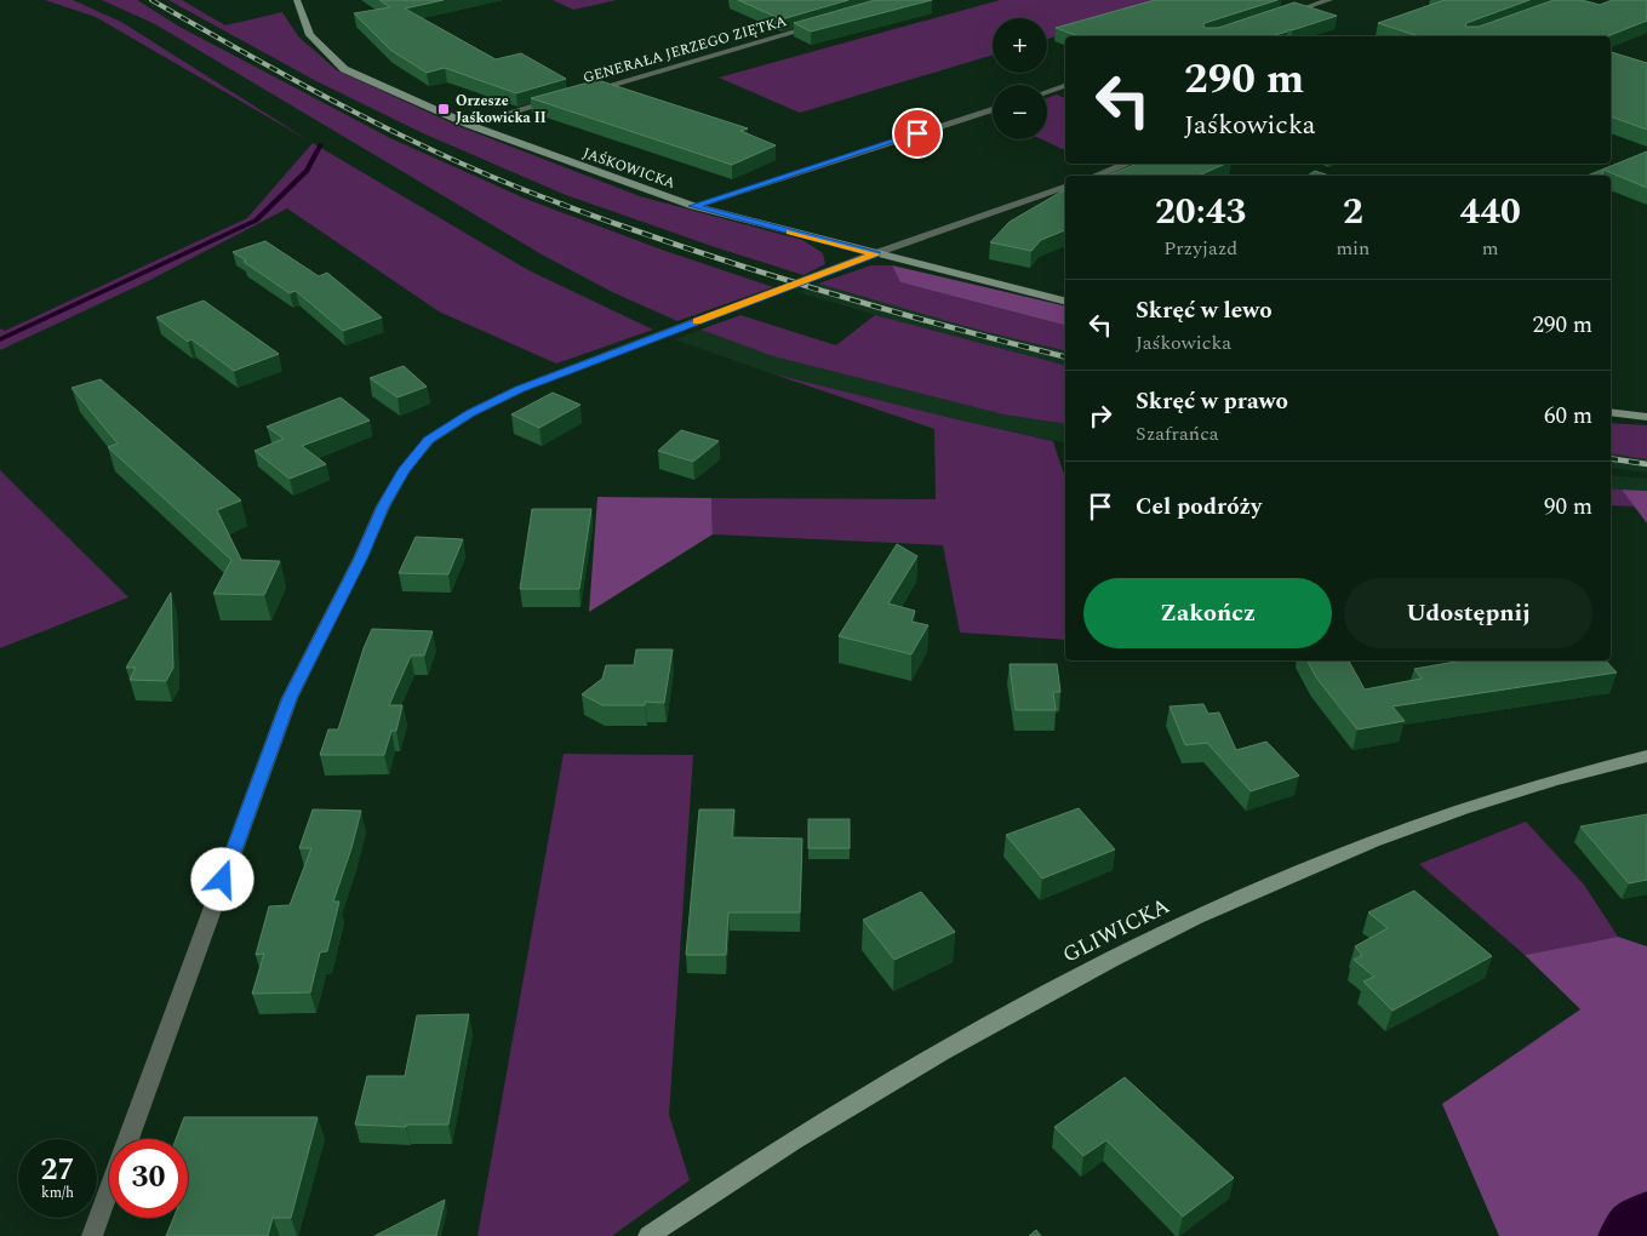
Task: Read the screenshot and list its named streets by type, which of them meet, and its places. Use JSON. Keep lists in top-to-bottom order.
{
  "streets": {
    "street": ["GENERAŁA JERZEGO ZIĘTKA", "JAŚKOWICKA", "GLIWICKA"]
  },
  "places": {
    "transit": ["Orzesze Jaśkowicka II"]
  },
  "page": {
    "map_buttons": ["+", "−"],
    "turn": ["290 m", "Jaśkowicka"],
    "eta": [
      "20:43",
      "Przyjazd",
      "2",
      "min",
      "440",
      "m"
    ],
    "list": [
      {
        "name": "Skręć w lewo",
        "note": "Jaśkowicka",
        "value": "290 m"
      },
      {
        "name": "Skręć w prawo",
        "note": "Szafrańca",
        "value": "60 m"
      },
      {
        "name": "Cel podróży",
        "value": "90 m"
      }
    ],
    "buttons": ["Zakończ", "Udostępnij"],
    "speed": "27 km/h",
    "limit": "30"
  }
}
